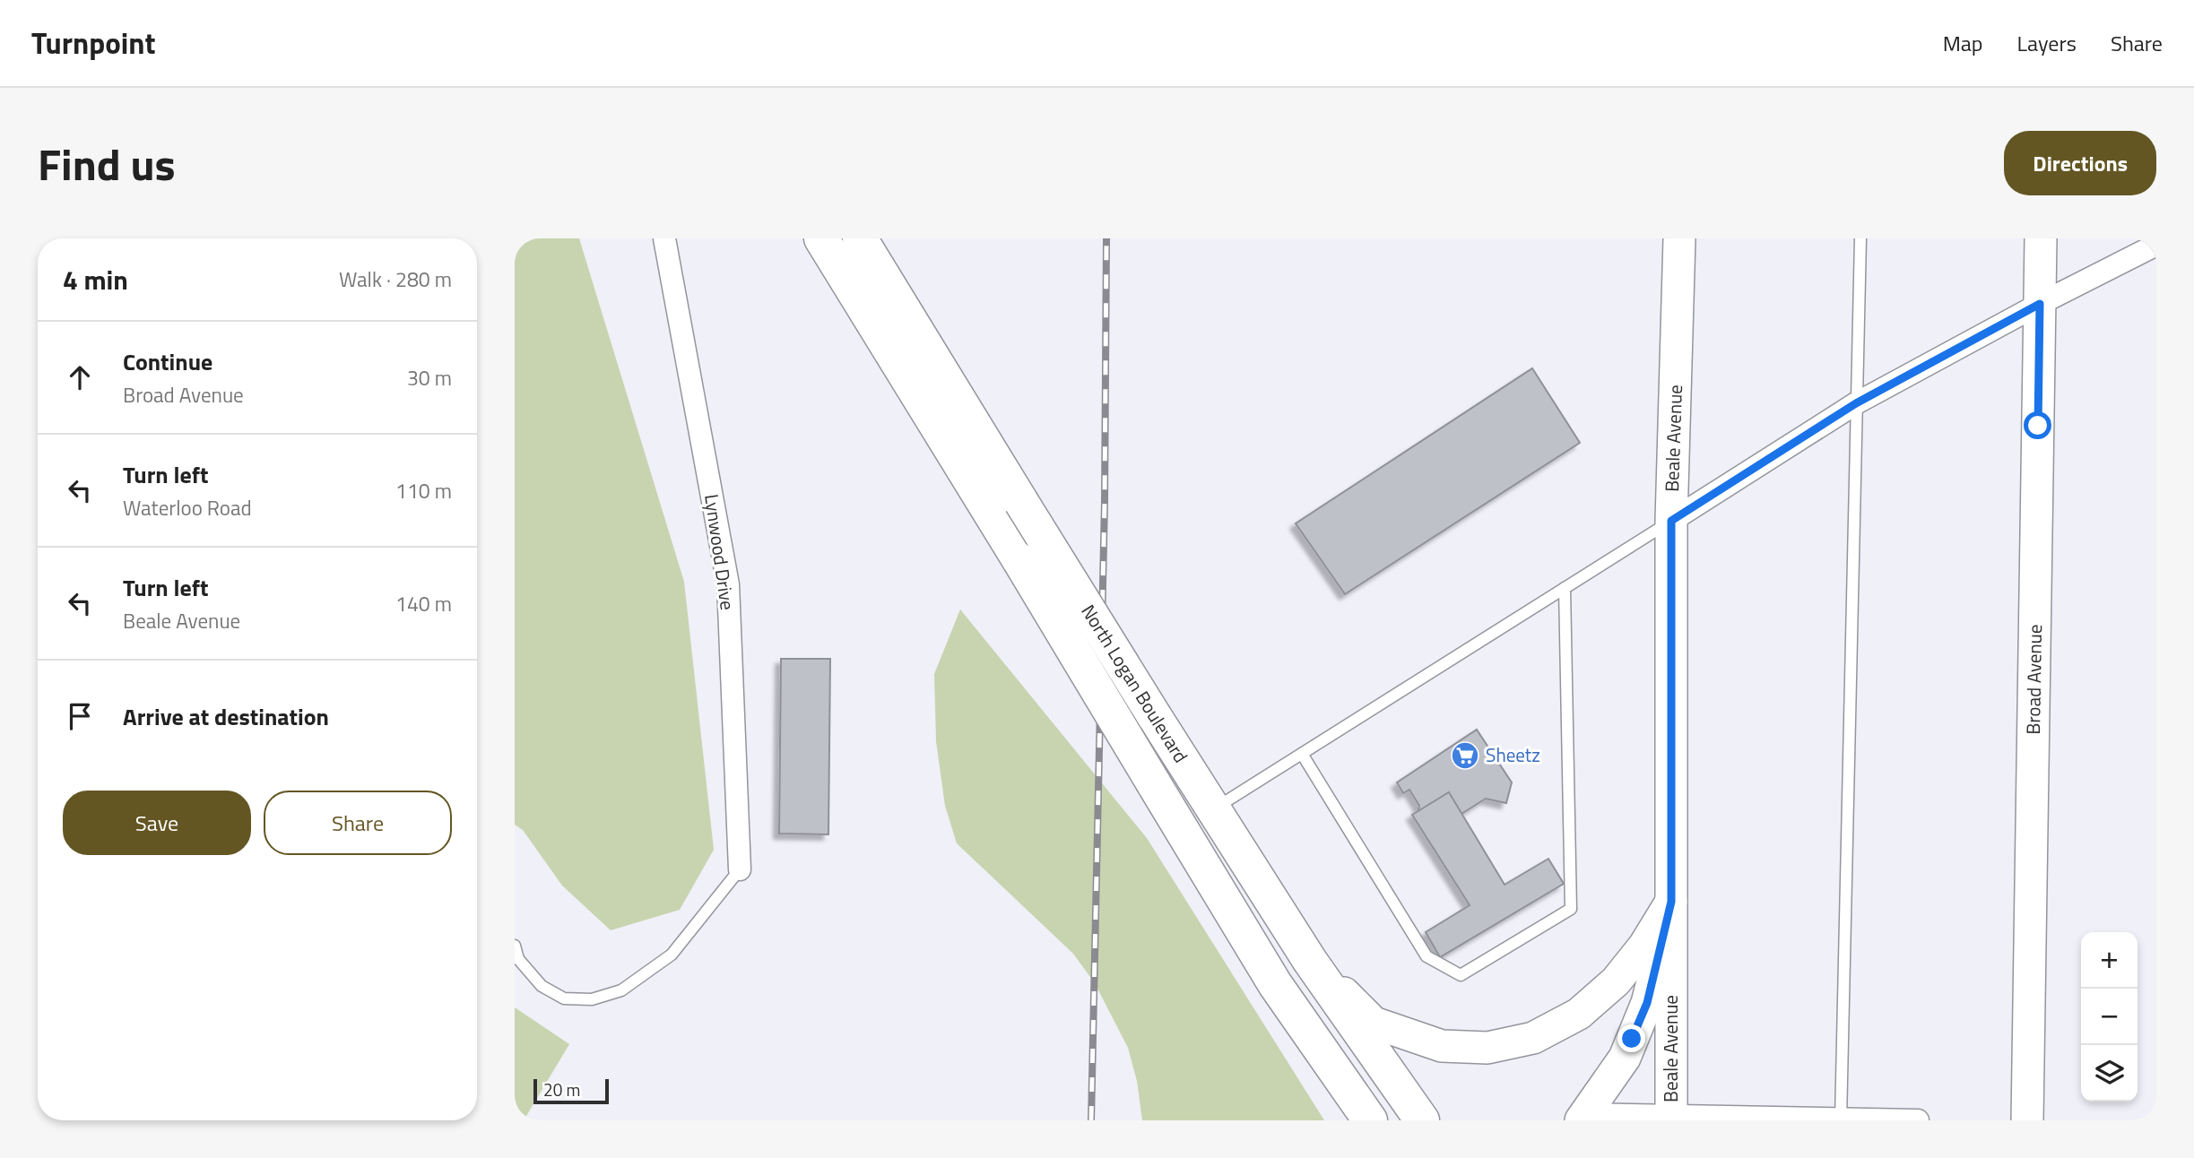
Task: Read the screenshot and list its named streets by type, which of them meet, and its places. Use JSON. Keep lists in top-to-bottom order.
{
  "streets": {
    "main road": ["Beale Avenue", "Broad Avenue", "North Logan Boulevard"],
    "street": ["Lynwood Drive"]
  },
  "places": {
    "supermarket": ["Sheetz"]
  },
  "scale_bar": "20 m",
  "page": {
    "header": "Turnpoint",
    "nav": ["Map", "Layers", "Share"],
    "title": "Find us",
    "buttons": [
      "Directions",
      ["Save", "Share"]
    ],
    "heading": ["4 min", "Walk · 280 m"],
    "list": [
      ["Continue", "Broad Avenue", "30 m"],
      ["Turn left", "Waterloo Road", "110 m"],
      ["Turn left", "Beale Avenue", "140 m"],
      "Arrive at destination"
    ],
    "map_buttons": ["+", "−"],
    "scale": "20 m"
  }
}
